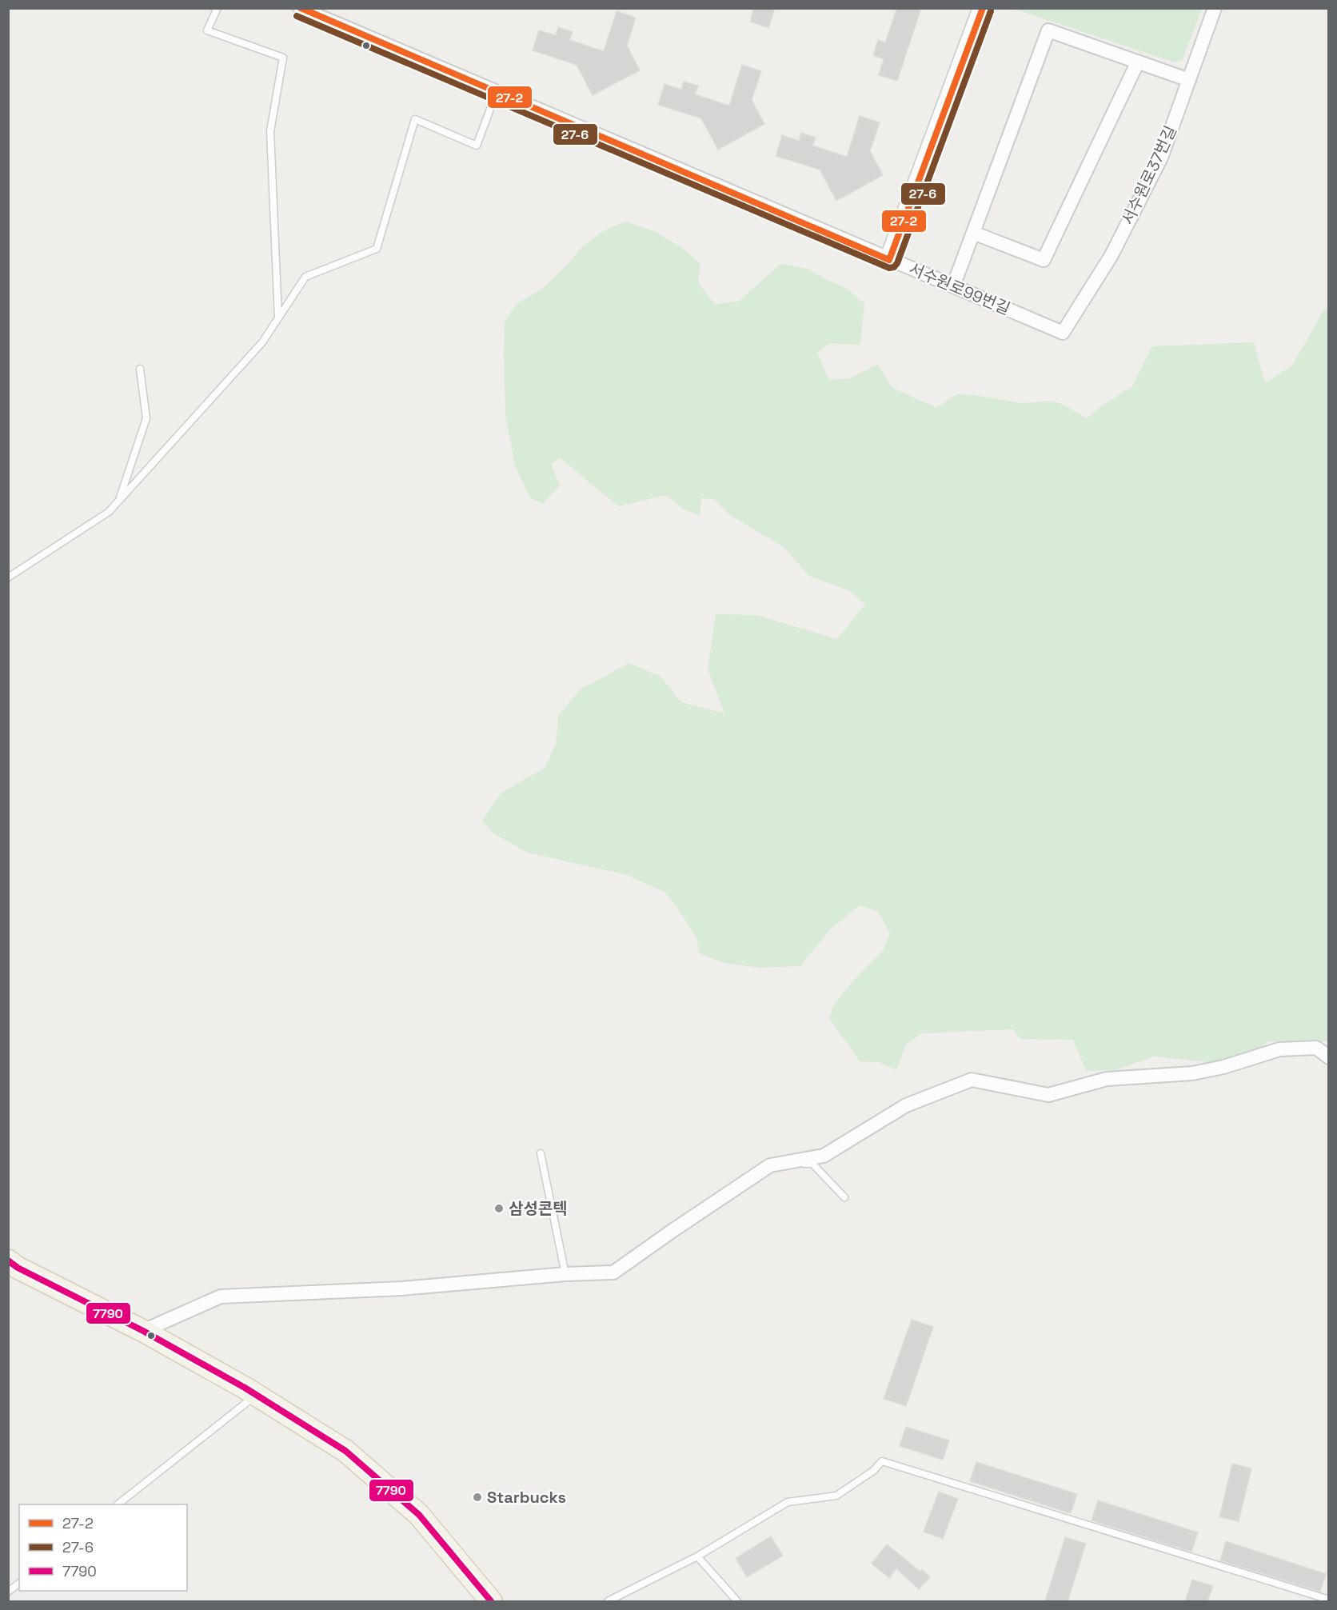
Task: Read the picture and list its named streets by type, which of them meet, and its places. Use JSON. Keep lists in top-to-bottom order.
{
  "streets": {
    "street": ["서수원로37번길", "서수원로99번길"]
  },
  "crossings": [
    ["서수원로37번길", "서수원로99번길"]
  ],
  "places": ["삼성콘텍", "Starbucks"],
  "lines": ["transit line 27-2", "transit line 27-6", "transit line 7790"],
  "legend": ["27-2", "27-6", "7790"]
}
